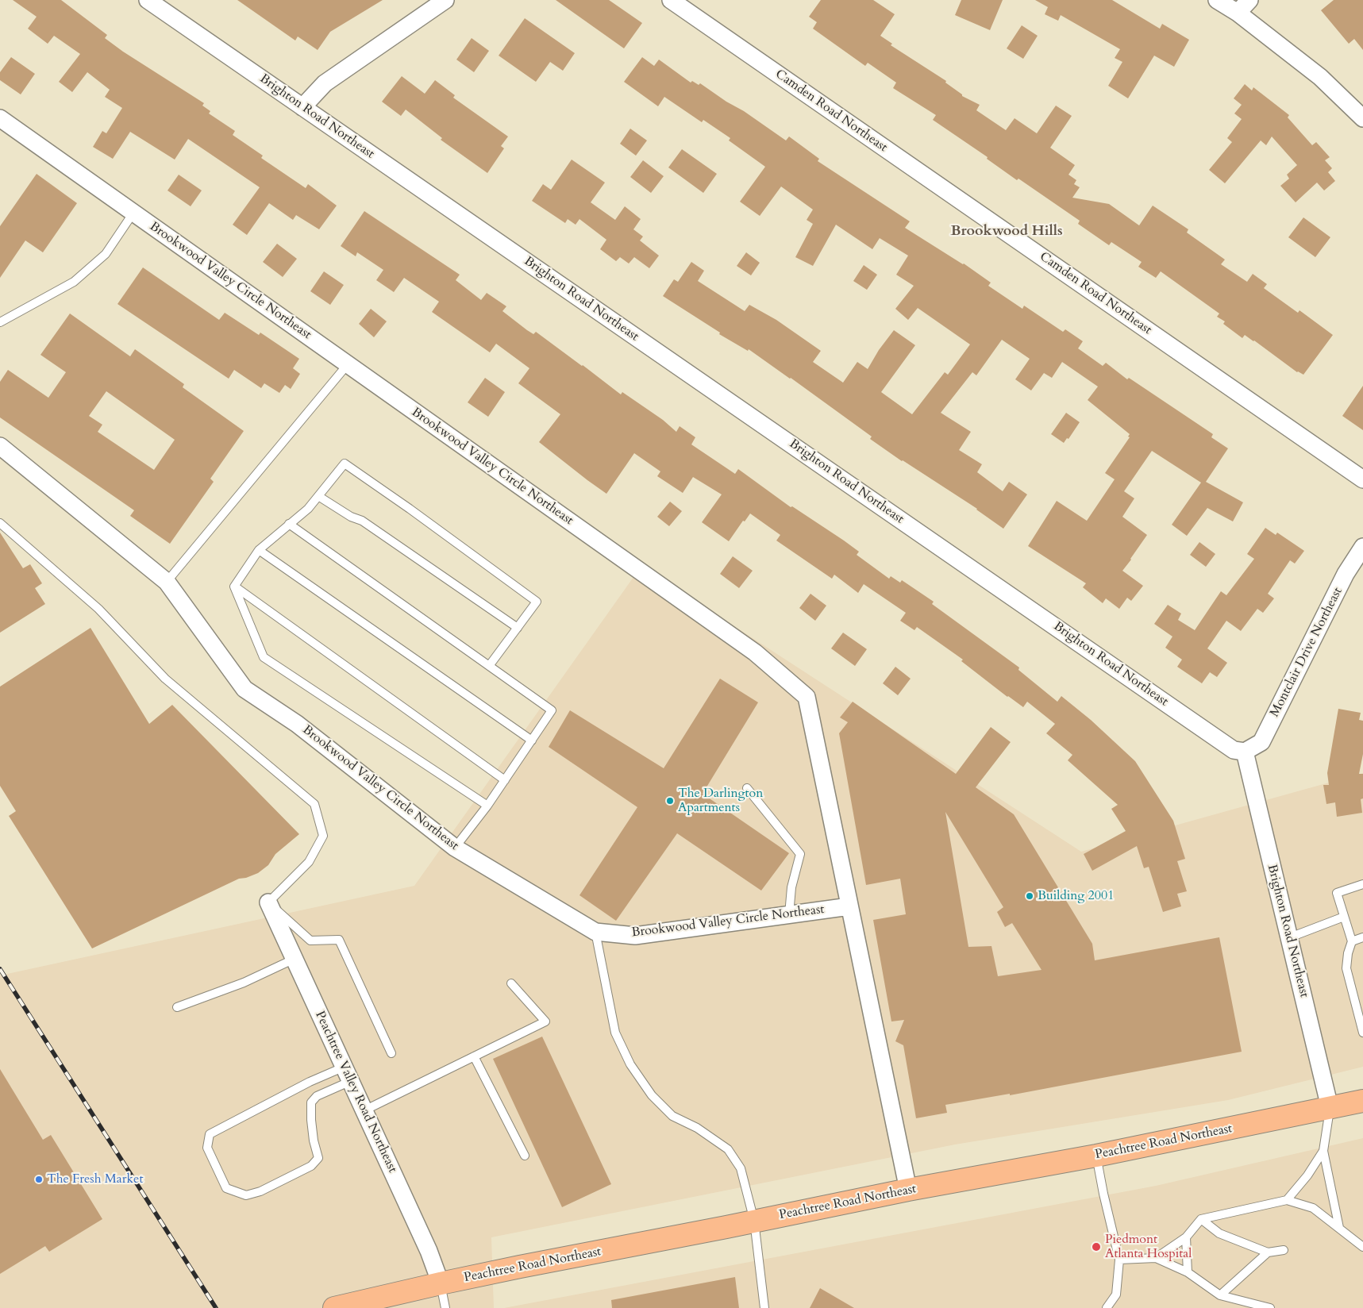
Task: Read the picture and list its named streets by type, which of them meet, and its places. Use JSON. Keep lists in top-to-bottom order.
{
  "streets": {
    "highway": ["Peachtree Road Northeast"],
    "street": [
      "Camden Road Northeast",
      "Brighton Road Northeast",
      "Brookwood Valley Circle Northeast",
      "Montclair Drive Northeast",
      "Peachtree Valley Road Northeast"
    ]
  },
  "crossings": [
    ["Brighton Road Northeast", "Montclair Drive Northeast"],
    ["Brighton Road Northeast", "Peachtree Road Northeast"],
    ["Brookwood Valley Circle Northeast", "Peachtree Road Northeast"],
    ["Peachtree Valley Road Northeast", "Peachtree Road Northeast"]
  ],
  "districts": ["Brookwood Hills"],
  "places": [
    "The Darlington Apartments",
    "Building 2001",
    "The Fresh Market",
    "Piedmont Atlanta Hospital"
  ]
}
